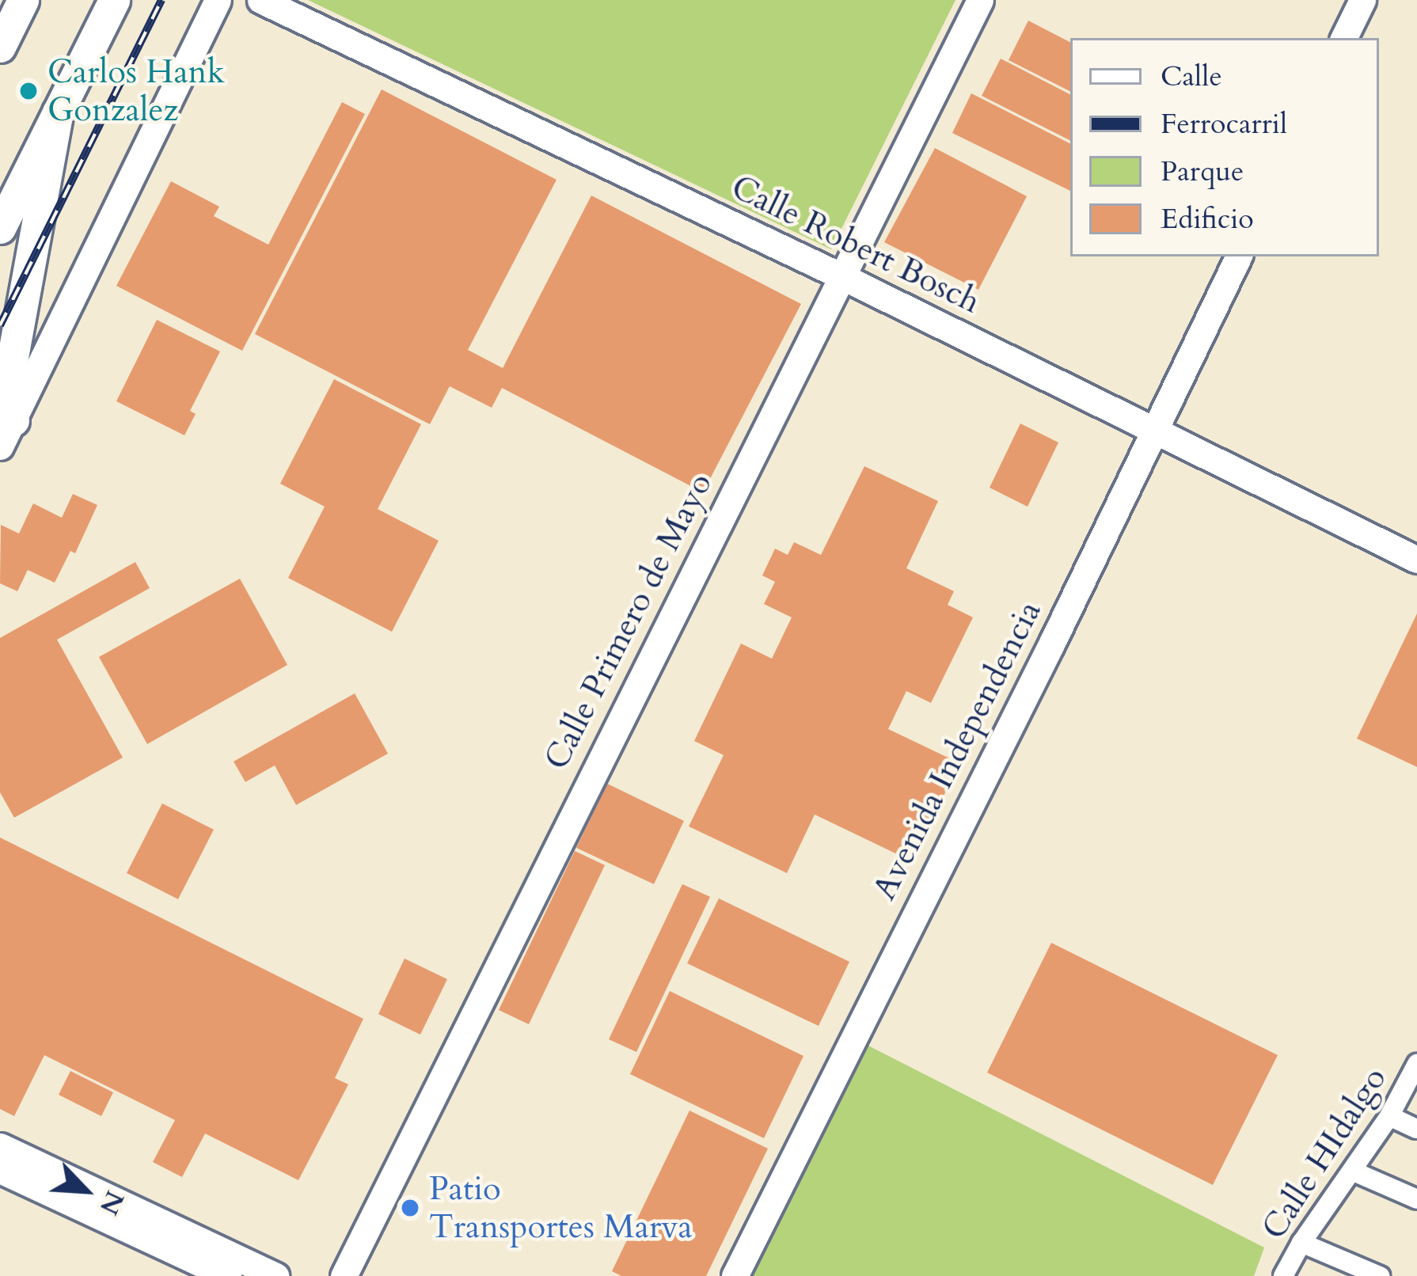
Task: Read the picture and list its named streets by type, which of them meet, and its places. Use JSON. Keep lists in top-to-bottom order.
{
  "streets": {
    "main road": ["Calle Robert Bosch", "Calle Primero de Mayo", "Avenida Independencia"],
    "street": ["Calle HIdalgo"]
  },
  "crossings": [
    ["Calle Robert Bosch", "Calle Primero de Mayo"],
    ["Calle Robert Bosch", "Avenida Independencia"]
  ],
  "places": ["Carlos Hank Gonzalez", "Patio Transportes Marva"],
  "legend": [
    "Calle",
    "Ferrocarril",
    "Parque",
    "Edificio"
  ],
  "north": "bottom right"
}
